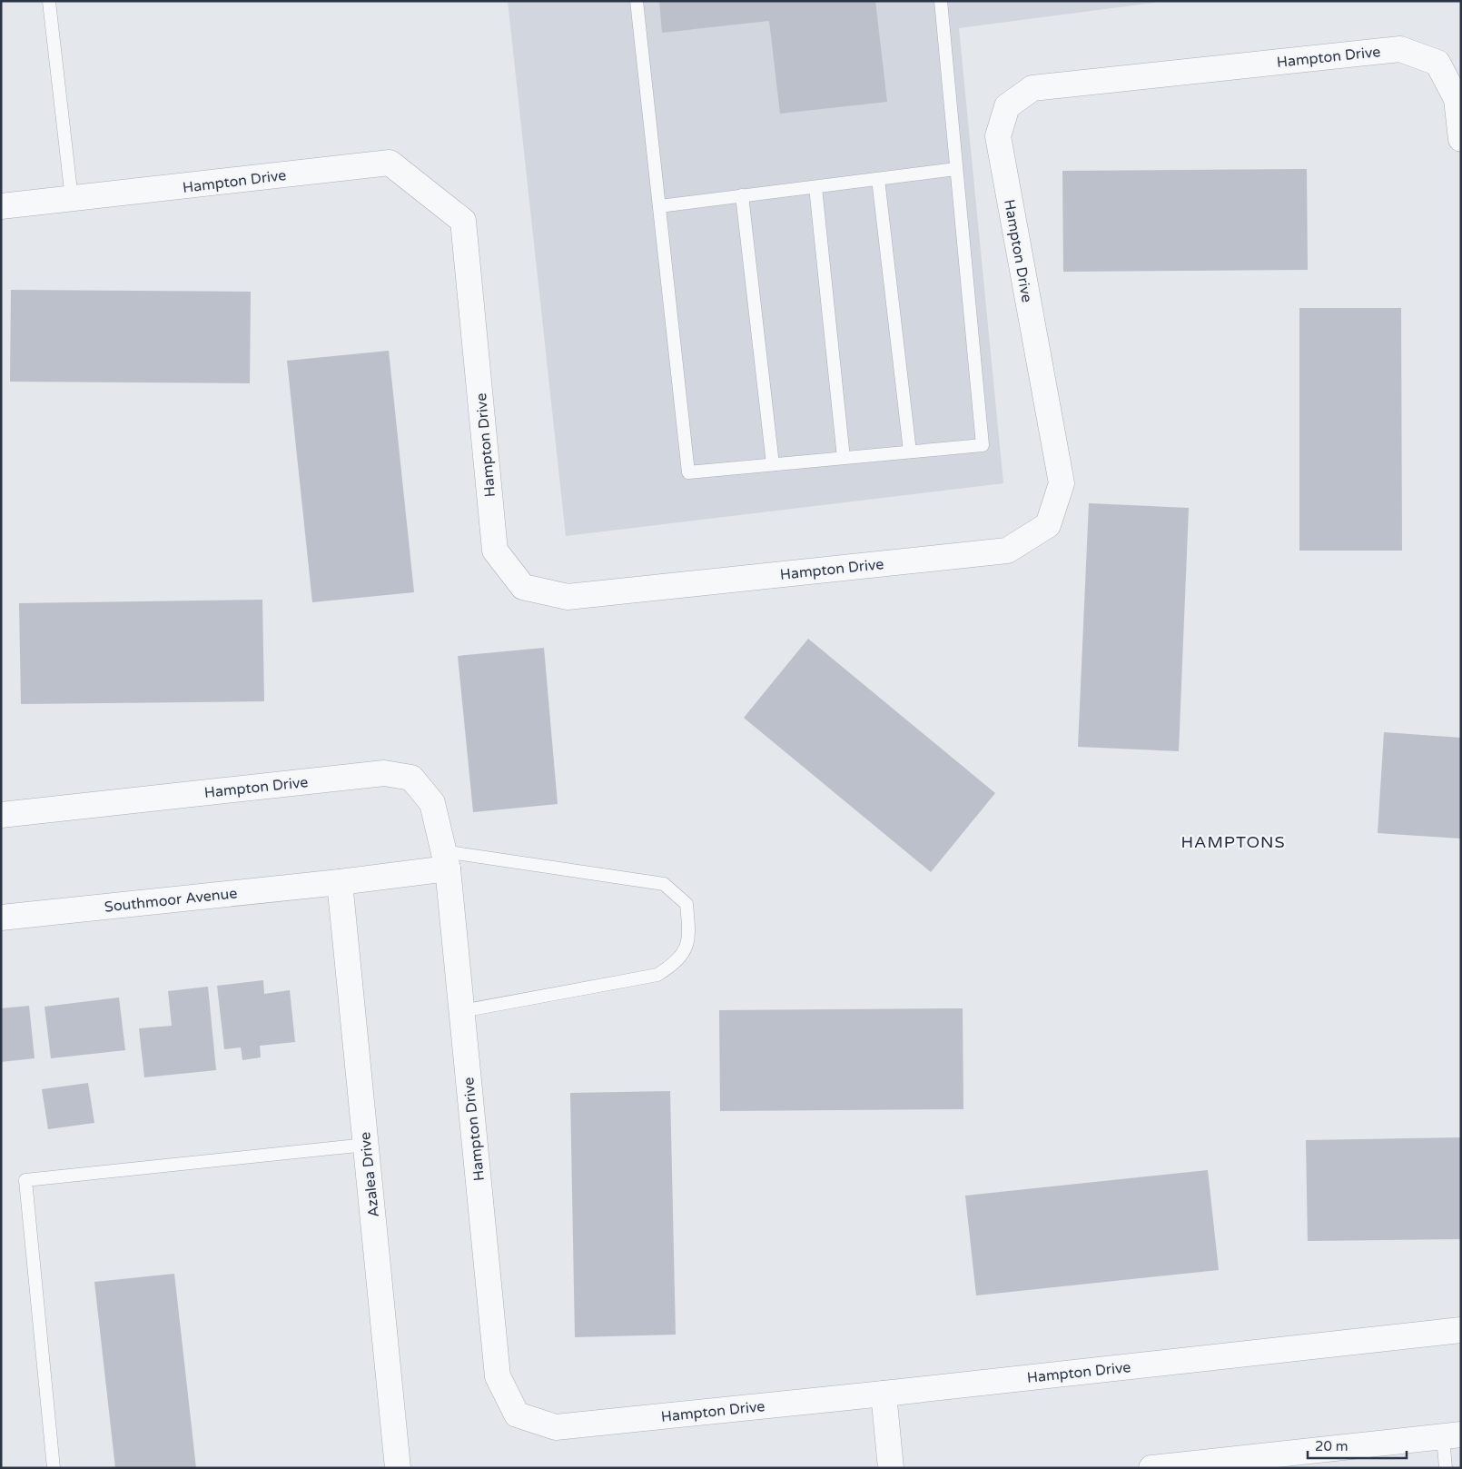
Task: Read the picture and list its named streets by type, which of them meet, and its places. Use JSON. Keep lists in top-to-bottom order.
{
  "streets": {
    "street": ["Hampton Drive", "Southmoor Avenue", "Azalea Drive"]
  },
  "crossings": [
    ["Southmoor Avenue", "Azalea Drive"]
  ],
  "districts": ["HAMPTONS"],
  "scale_bar": "20 m"
}
